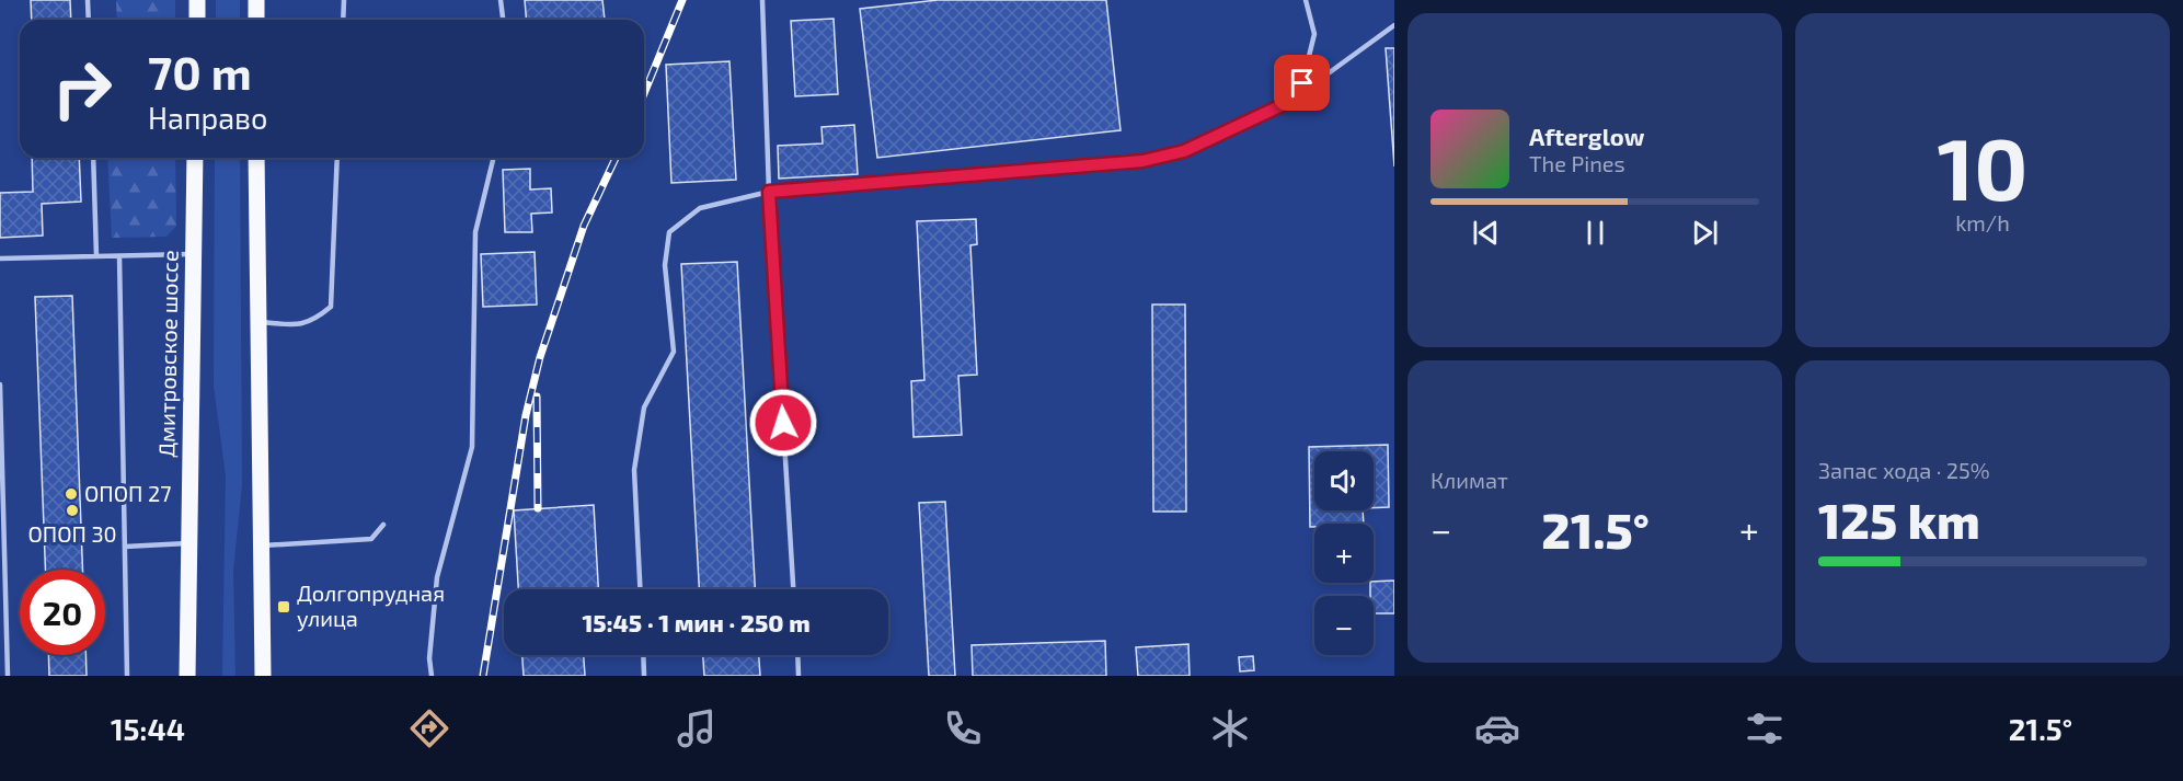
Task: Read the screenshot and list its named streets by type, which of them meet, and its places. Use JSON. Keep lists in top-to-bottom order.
{
  "streets": {
    "main road": ["Дмитровское шоссе"]
  },
  "places": {
    "other": ["ОПОП 27", "ОПОП 30"],
    "transit": ["Долгопрудная улица"]
  },
  "page": {
    "tile": [
      ["10", "km/h"],
      "Климат",
      ["Запас хода · 25%", "125 km"]
    ],
    "turn": ["70 m", "Направо"],
    "song": ["Afterglow", "The Pines"],
    "map_buttons": ["+", "−"],
    "heat": ["−", "21.5°", "+"],
    "limit": "20",
    "trip": "15:45 · 1 мин · 250 m",
    "tabs": ["15:44", "21.5°"]
  }
}
